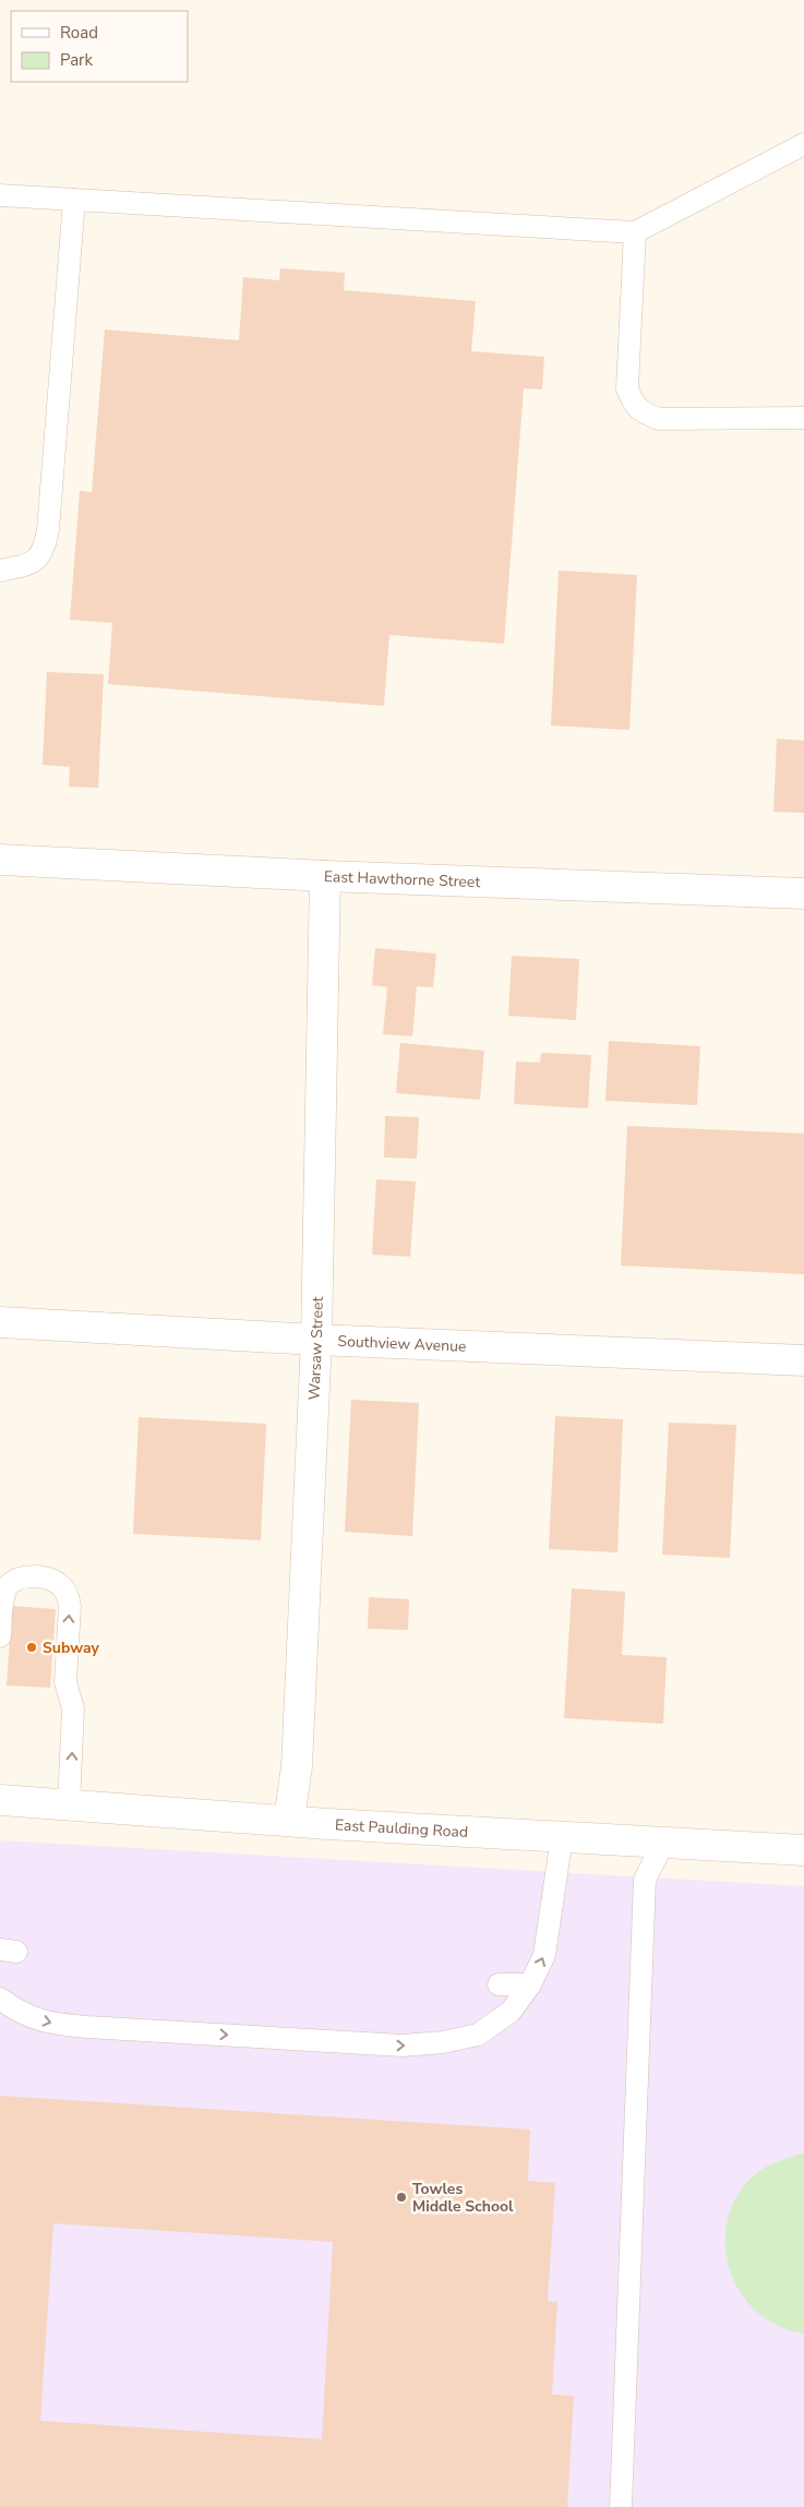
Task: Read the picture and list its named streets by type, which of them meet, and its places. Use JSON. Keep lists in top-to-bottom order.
{
  "streets": {
    "street": [
      "East Hawthorne Street",
      "Southview Avenue",
      "Warsaw Street",
      "East Paulding Road"
    ]
  },
  "crossings": [
    ["East Hawthorne Street", "Warsaw Street"],
    ["Southview Avenue", "Warsaw Street"],
    ["Warsaw Street", "East Paulding Road"]
  ],
  "places": ["Subway", "Towles Middle School"],
  "legend": ["Road", "Park"]
}
